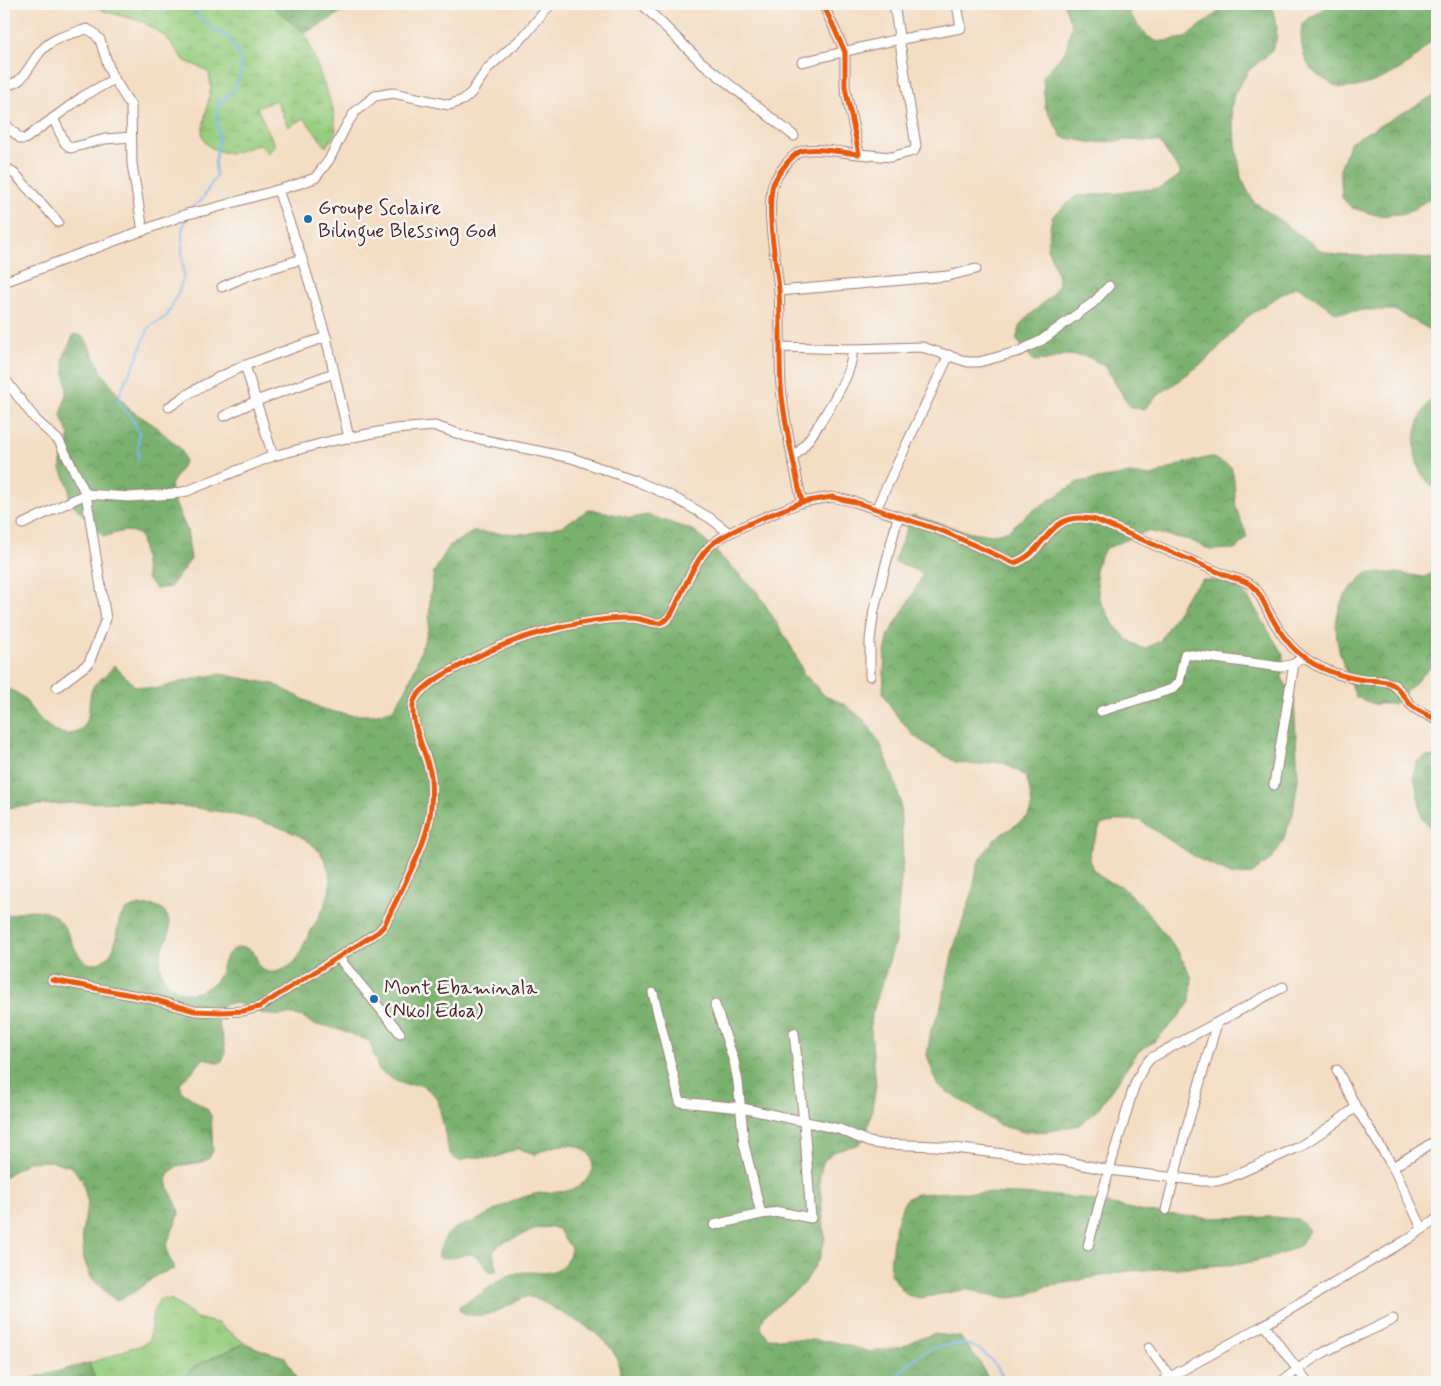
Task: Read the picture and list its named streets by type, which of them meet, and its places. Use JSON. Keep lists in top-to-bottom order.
{
  "places": ["Groupe Scolaire Bilingue Blessing God", "Mont Ebaminala (Nkol Edoa)"]
}
